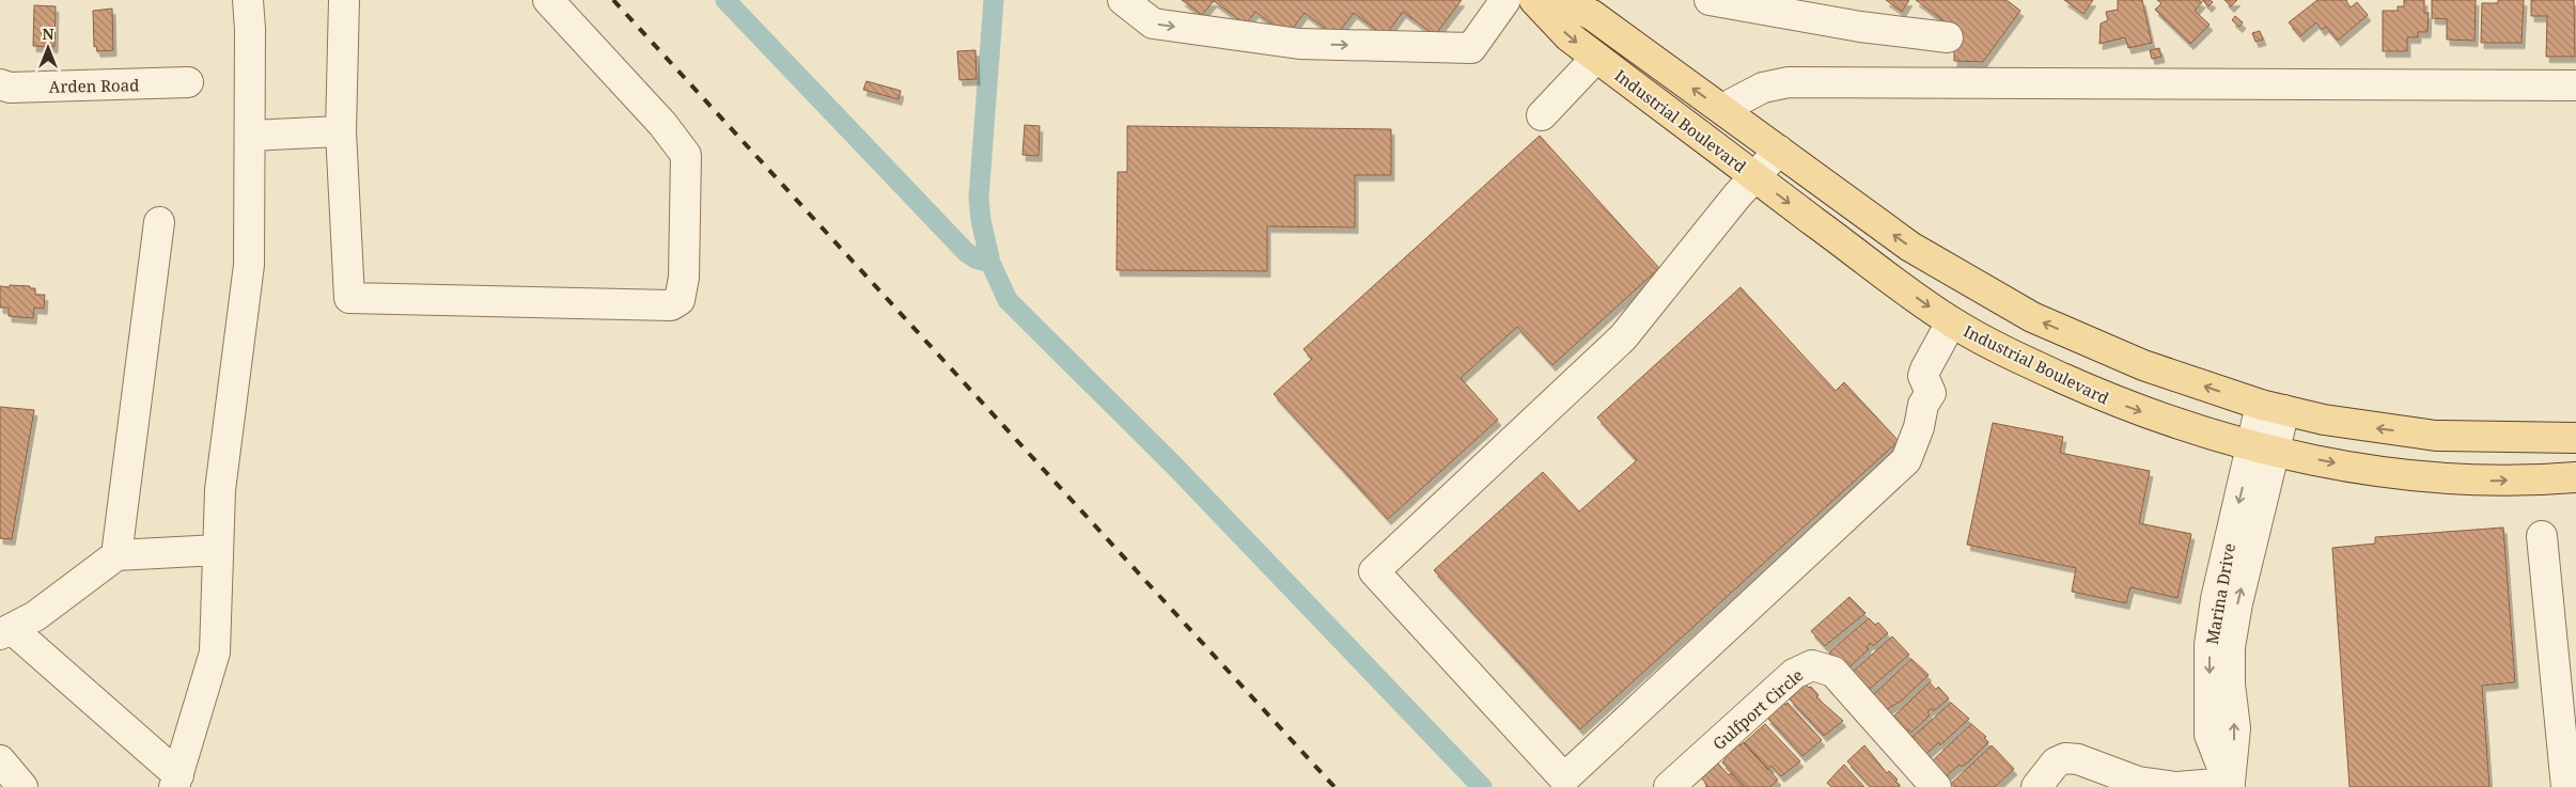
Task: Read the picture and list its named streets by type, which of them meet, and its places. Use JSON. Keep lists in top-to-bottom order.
{
  "streets": {
    "main road": ["Industrial Boulevard"],
    "street": ["Arden Road", "Marina Drive", "Gulfport Circle"]
  },
  "crossings": [
    ["Industrial Boulevard", "Marina Drive"]
  ],
  "north": "top"
}
